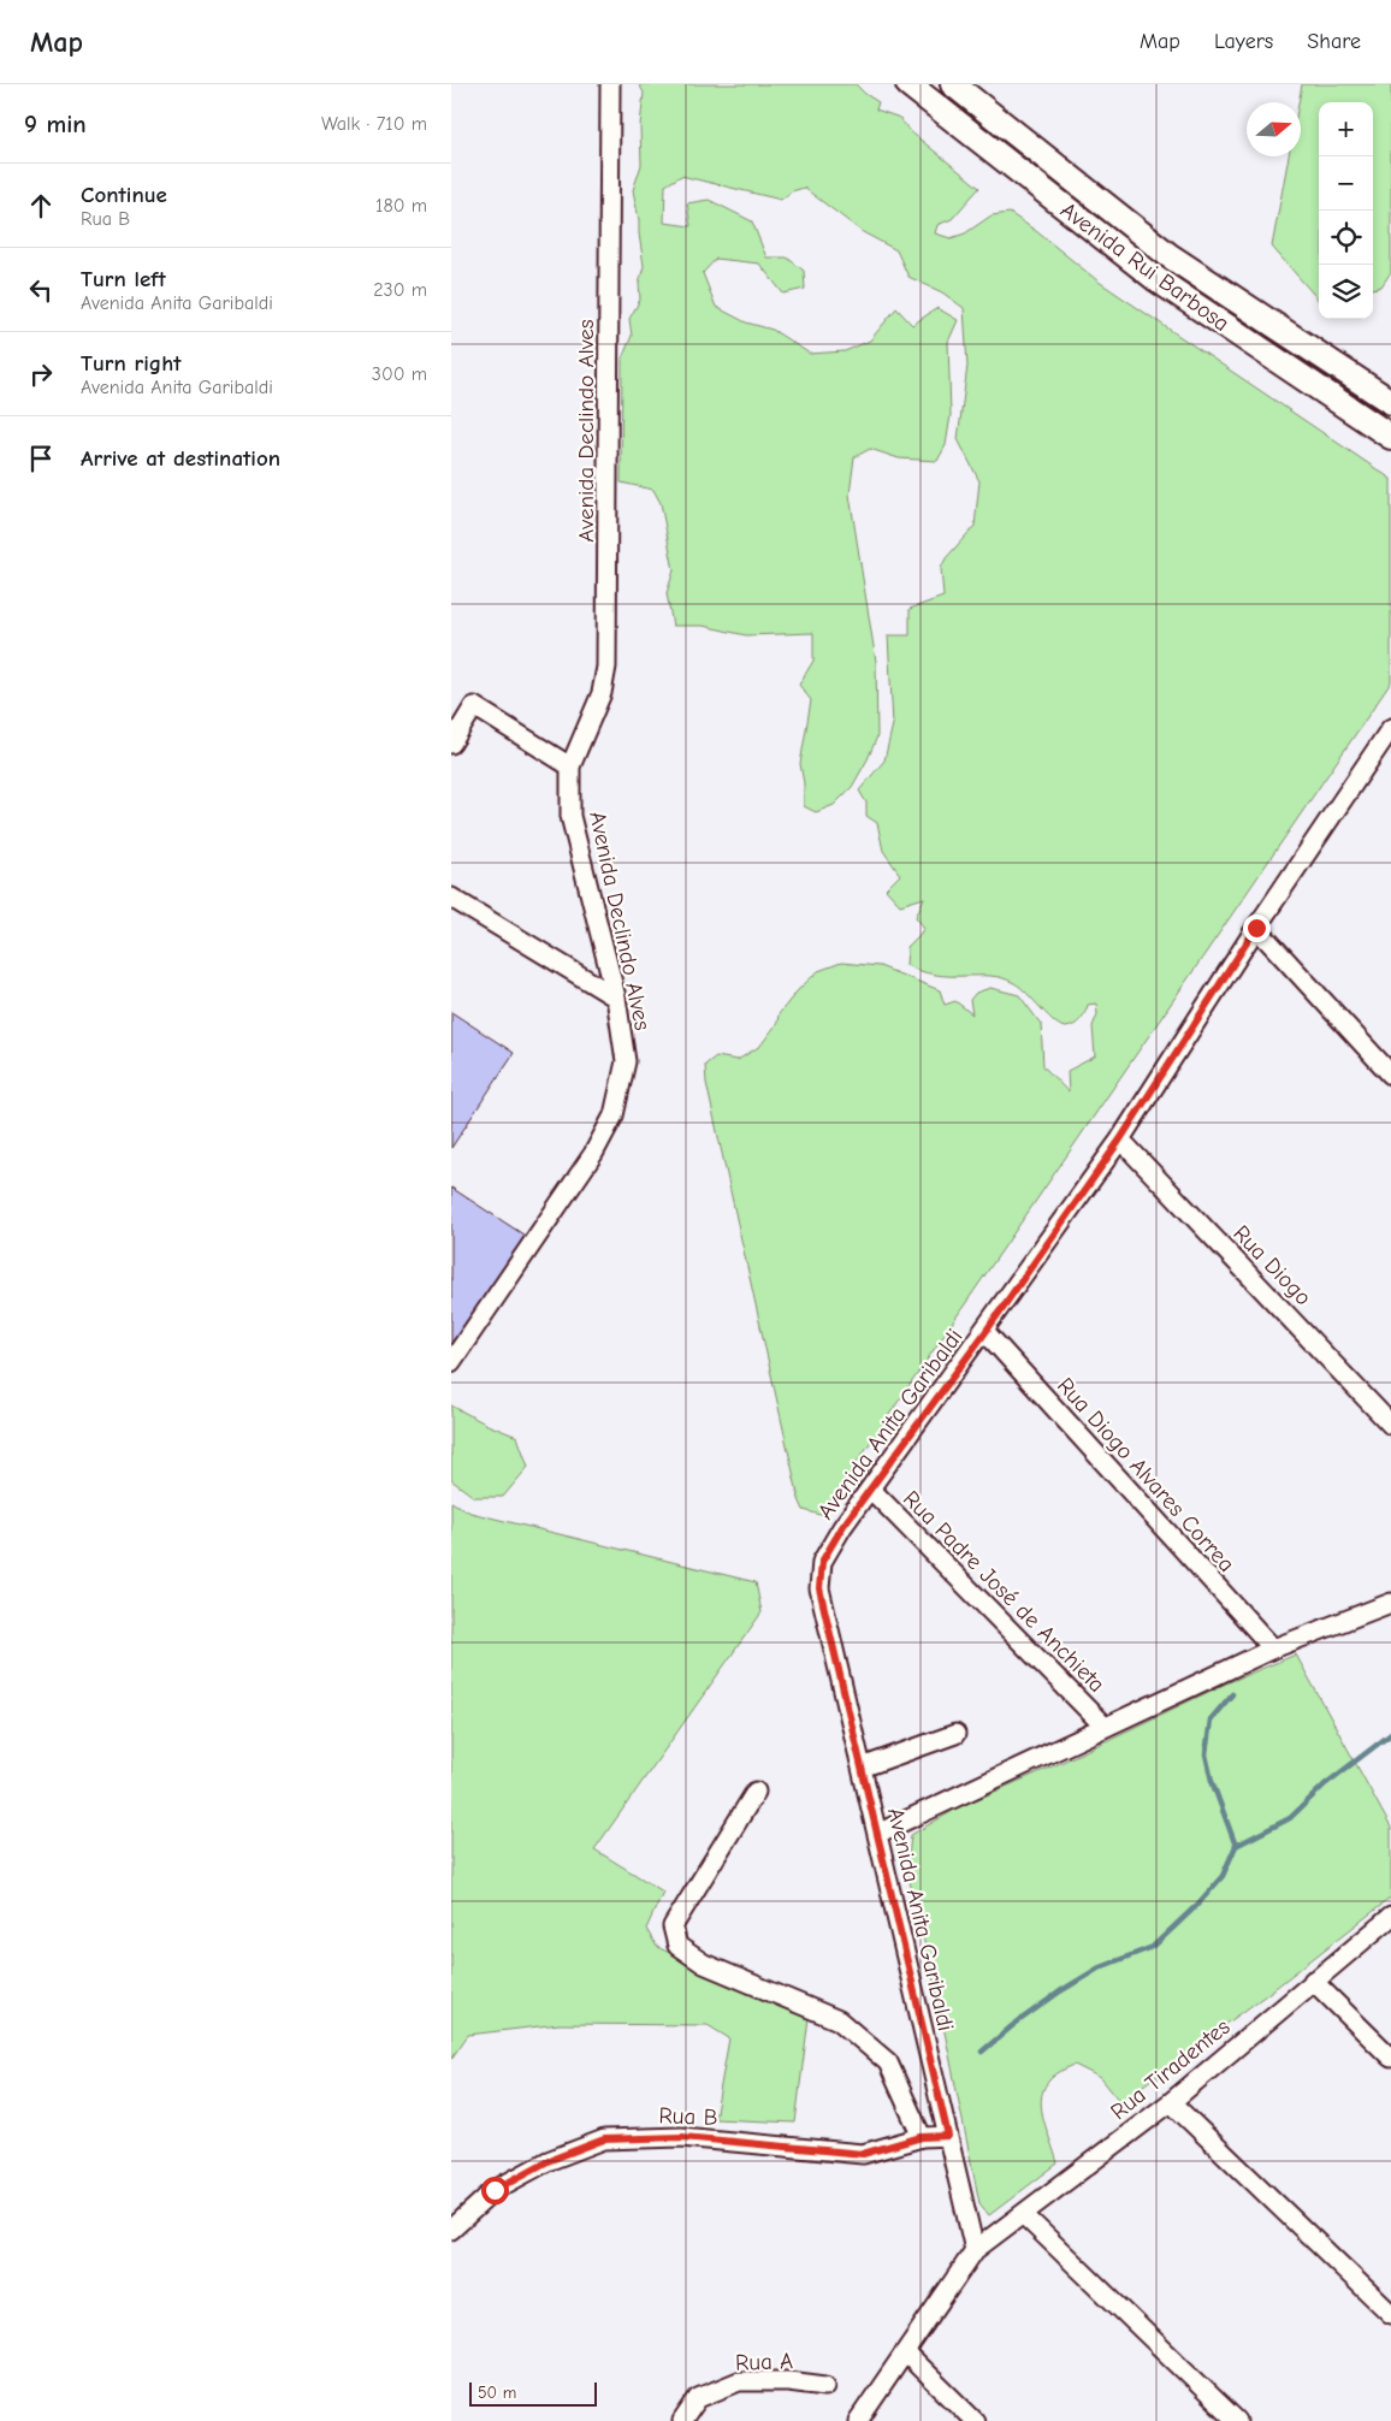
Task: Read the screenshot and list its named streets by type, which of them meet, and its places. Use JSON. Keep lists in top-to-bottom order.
{
  "streets": {
    "main road": ["Avenida Rui Barbosa"],
    "street": [
      "Avenida Declindo Alves",
      "Rua Diogo",
      "Avenida Anita Garibaldi",
      "Rua Diogo Alvares Correa",
      "Rua Padre José de Anchieta",
      "Rua Tiradentes",
      "Rua B",
      "Rua A"
    ]
  },
  "crossings": [
    ["Rua Diogo", "Avenida Anita Garibaldi"],
    ["Avenida Anita Garibaldi", "Rua Diogo Alvares Correa"],
    ["Avenida Anita Garibaldi", "Rua Padre José de Anchieta"],
    ["Avenida Anita Garibaldi", "Rua Tiradentes"],
    ["Avenida Anita Garibaldi", "Rua B"]
  ],
  "scale_bar": "50 m",
  "north": "right",
  "page": {
    "header": "Map",
    "nav": ["Map", "Layers", "Share"],
    "heading": ["9 min", "Walk · 710 m"],
    "map_buttons": ["+", "−"],
    "list": [
      ["Continue", "Rua B", "180 m"],
      ["Turn left", "Avenida Anita Garibaldi", "230 m"],
      ["Turn right", "Avenida Anita Garibaldi", "300 m"],
      "Arrive at destination"
    ],
    "scale": "50 m"
  }
}
